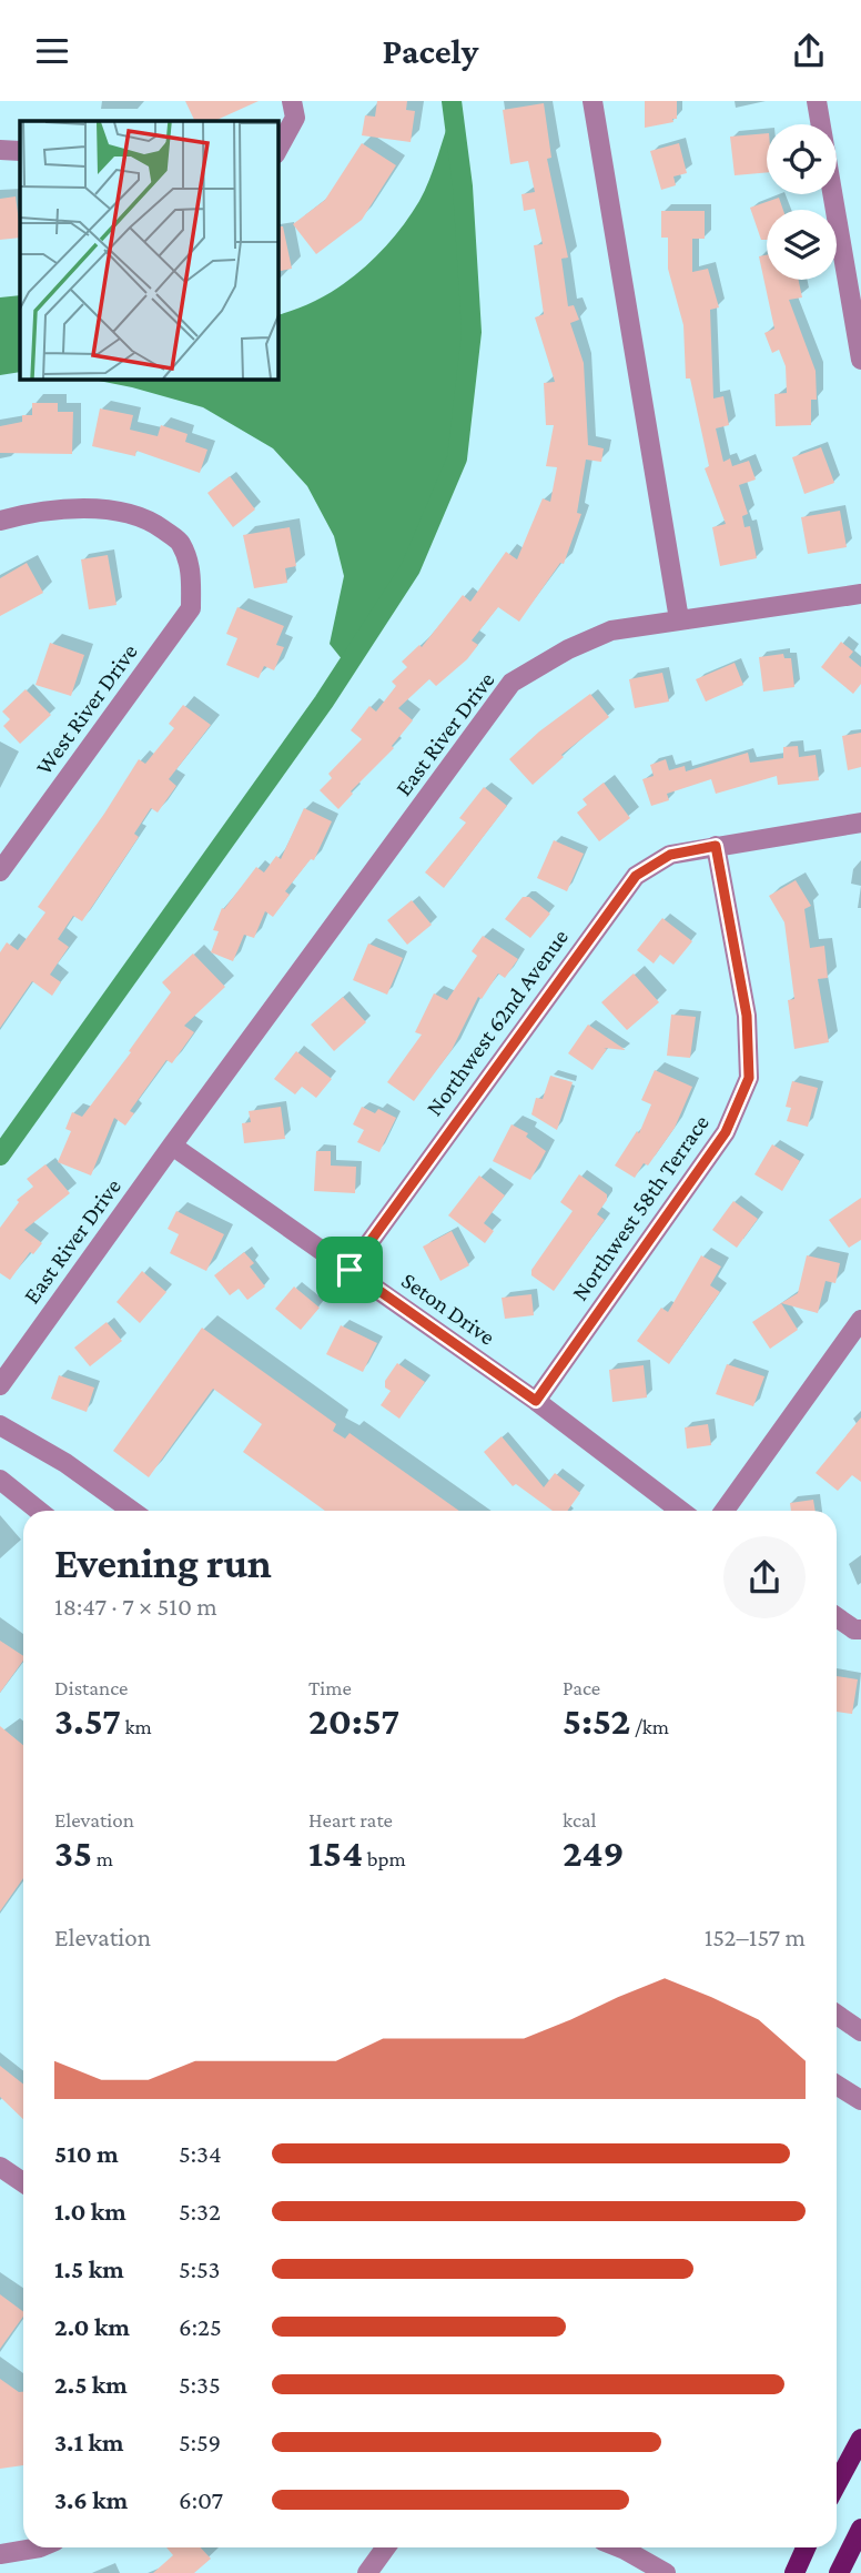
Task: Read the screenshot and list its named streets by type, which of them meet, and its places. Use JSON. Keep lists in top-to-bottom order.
{
  "streets": {
    "street": [
      "West River Drive",
      "East River Drive",
      "Northwest 62nd Avenue",
      "Northwest 58th Terrace",
      "Seton Drive"
    ]
  },
  "crossings": [
    ["East River Drive", "Seton Drive"],
    ["Northwest 62nd Avenue", "Northwest 58th Terrace"],
    ["Northwest 62nd Avenue", "Seton Drive"],
    ["Northwest 58th Terrace", "Seton Drive"]
  ],
  "page": {
    "header": "Pacely",
    "heading": ["Evening run", "18:47 · 7 × 510 m"],
    "stats": [
      ["Distance", "3.57 km"],
      ["Time", "20:57"],
      ["Pace", "5:52 /km"],
      ["Elevation", "35 m"],
      ["Heart rate", "154 bpm"],
      ["kcal", "249"]
    ],
    "chart": ["Elevation", "152–157 m"],
    "list": [
      {
        "name": "510 m",
        "note": "5:34"
      },
      {
        "name": "1.0 km",
        "note": "5:32"
      },
      {
        "name": "1.5 km",
        "note": "5:53"
      },
      {
        "name": "2.0 km",
        "note": "6:25"
      },
      {
        "name": "2.5 km",
        "note": "5:35"
      },
      {
        "name": "3.1 km",
        "note": "5:59"
      },
      {
        "name": "3.6 km",
        "note": "6:07"
      }
    ]
  }
}
